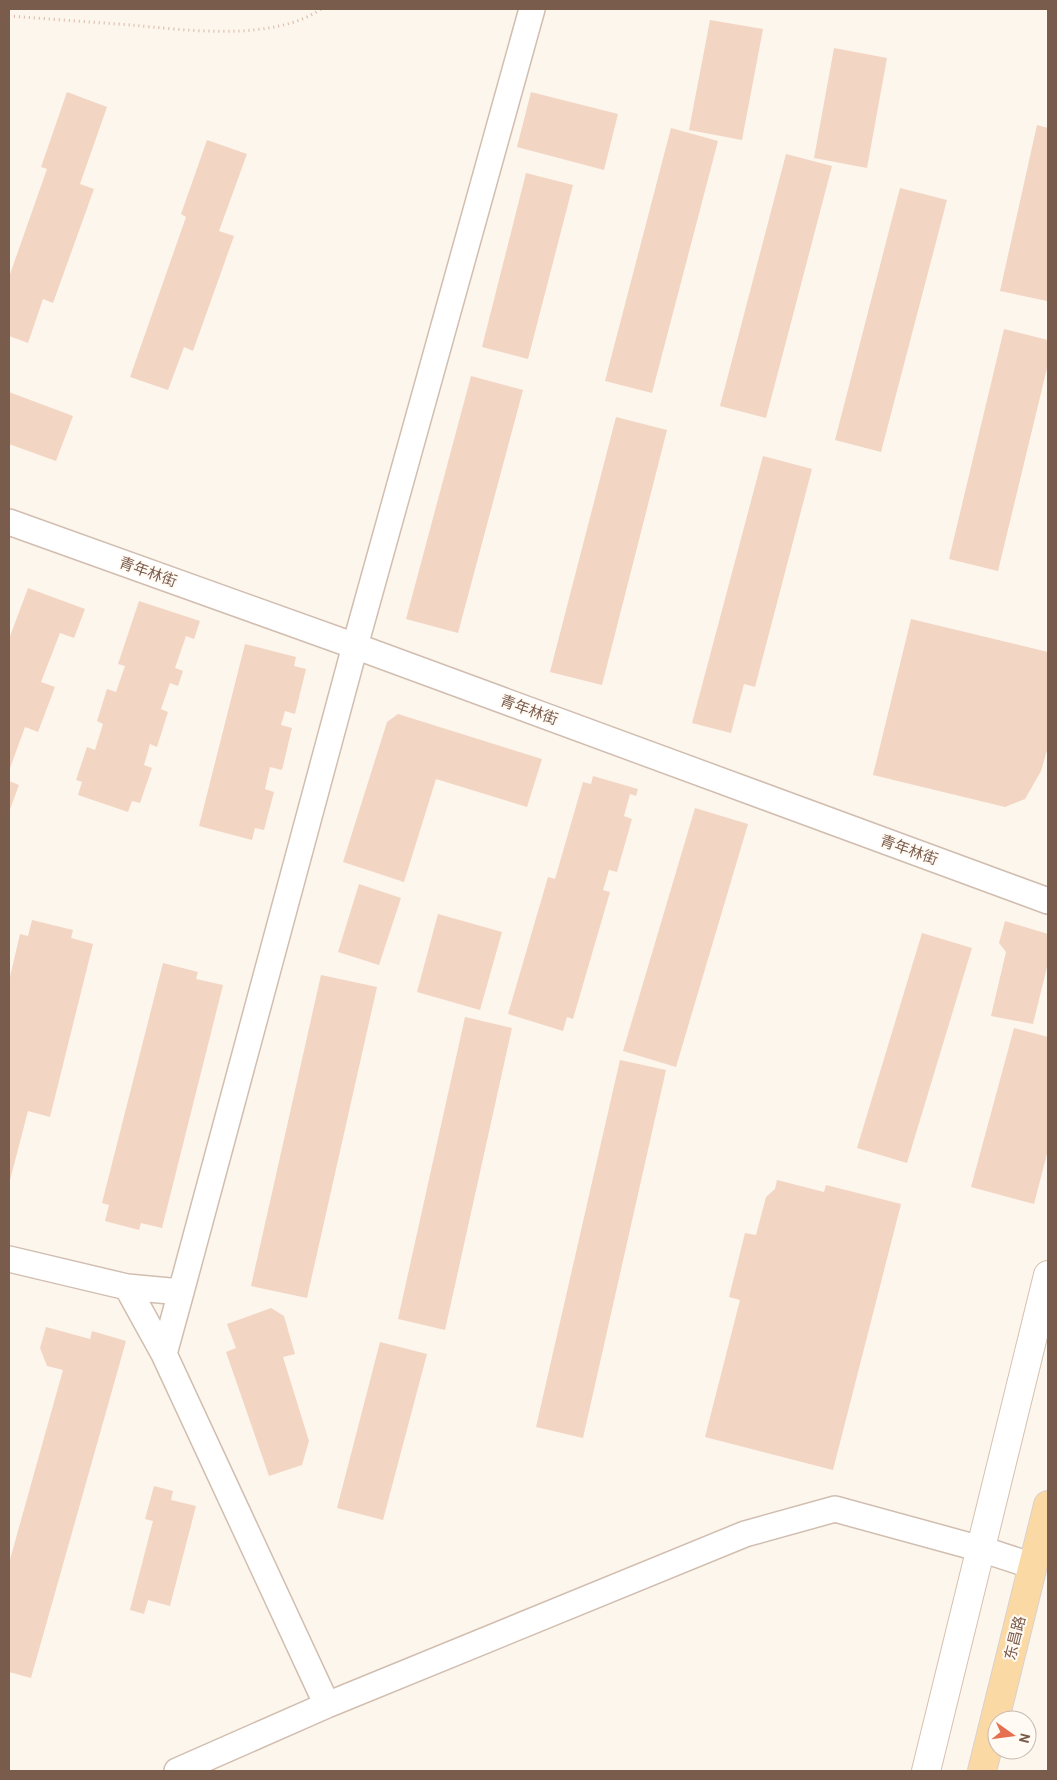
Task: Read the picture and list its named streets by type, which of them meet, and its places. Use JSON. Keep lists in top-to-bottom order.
{
  "streets": {
    "main road": ["东昌路"],
    "street": ["青年林街"]
  },
  "north": "right"
}
